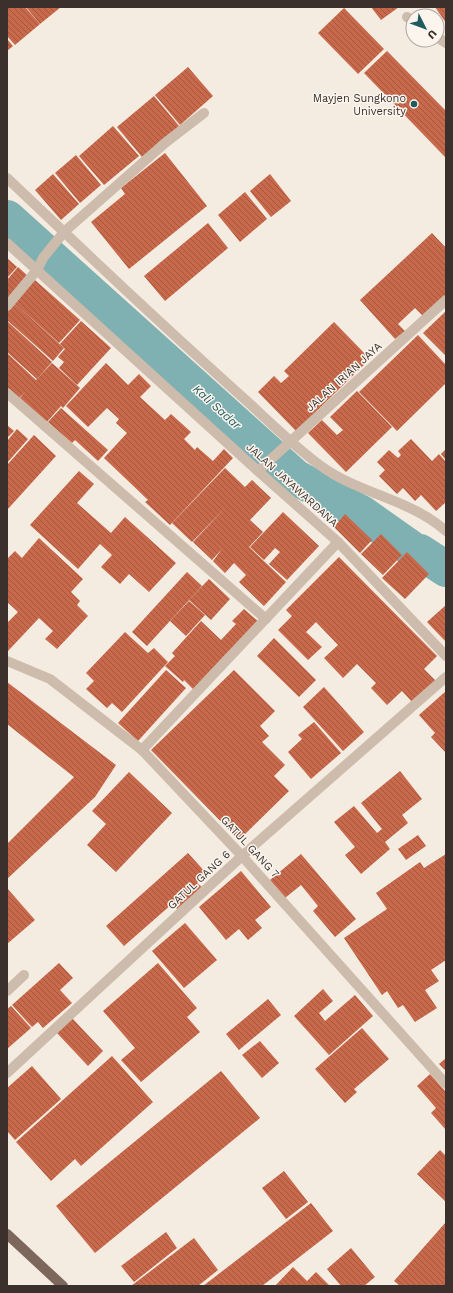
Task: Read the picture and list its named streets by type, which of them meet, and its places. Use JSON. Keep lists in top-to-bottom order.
{
  "streets": {
    "street": [
      "JALAN IRIAN JAYA",
      "JALAN JAYAWARDANA",
      "GATUL GANG 7",
      "GATUL GANG 6"
    ]
  },
  "crossings": [
    ["JALAN IRIAN JAYA", "JALAN JAYAWARDANA"],
    ["GATUL GANG 7", "GATUL GANG 6"]
  ],
  "water": ["Kali Sadar"],
  "places": ["Mayjen Sungkono University"],
  "north": "bottom right"
}
